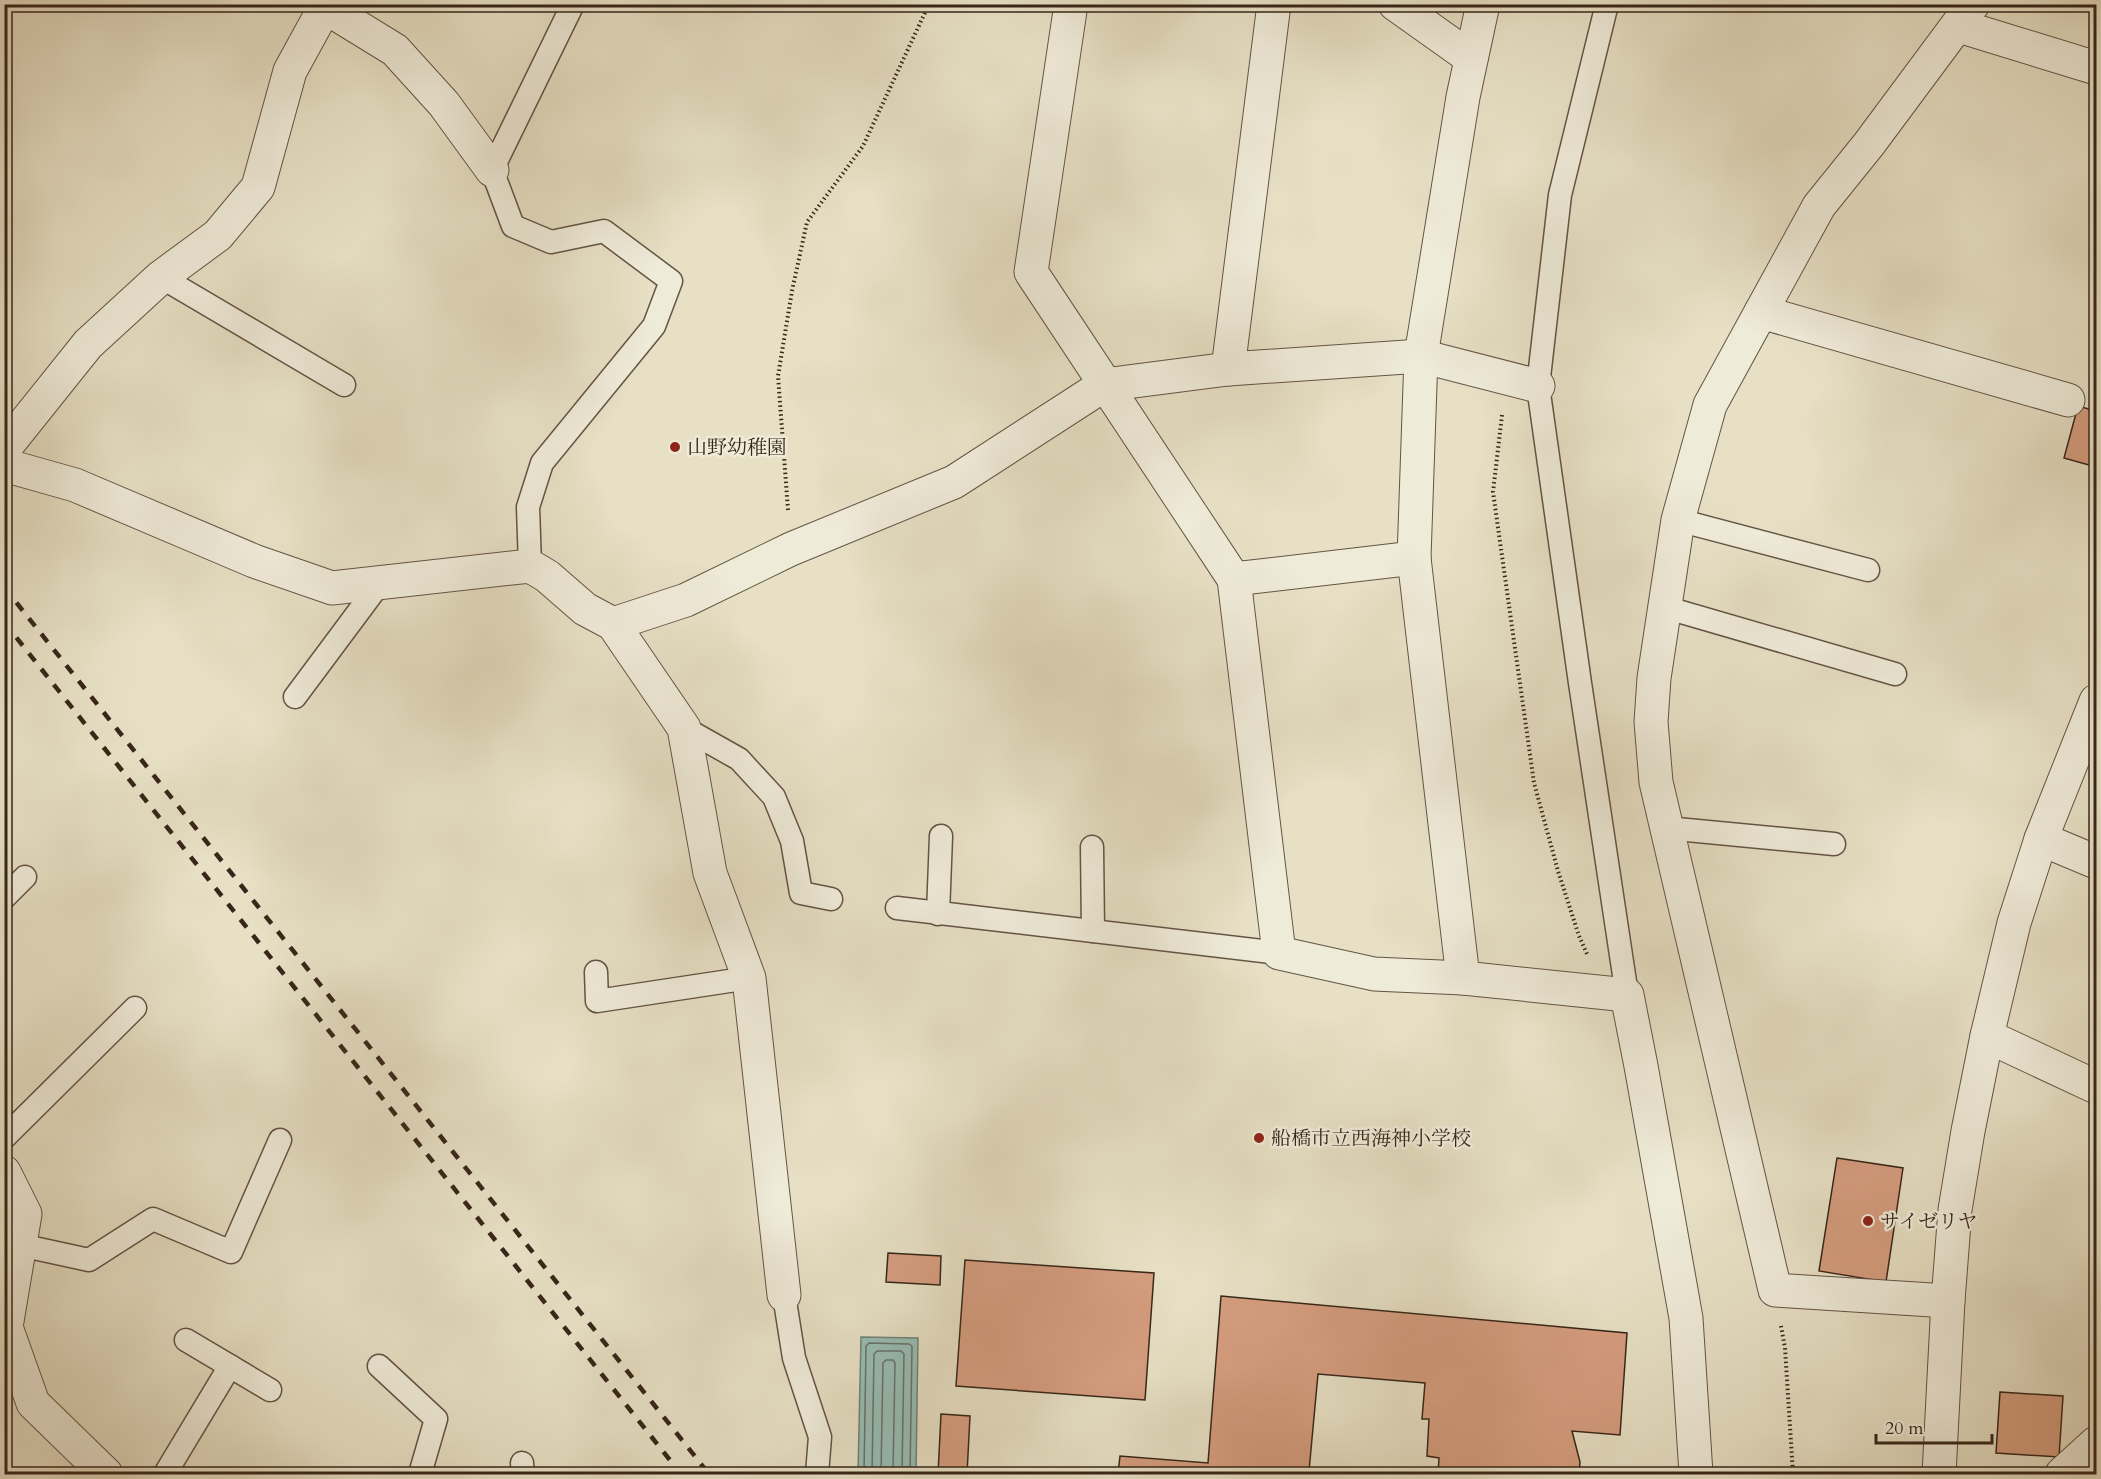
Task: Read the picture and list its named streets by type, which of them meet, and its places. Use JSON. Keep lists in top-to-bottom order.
{
  "places": ["山野幼稚園", "船橋市立西海神小学校", "サイゼリヤ"],
  "scale_bar": "20 m"
}
